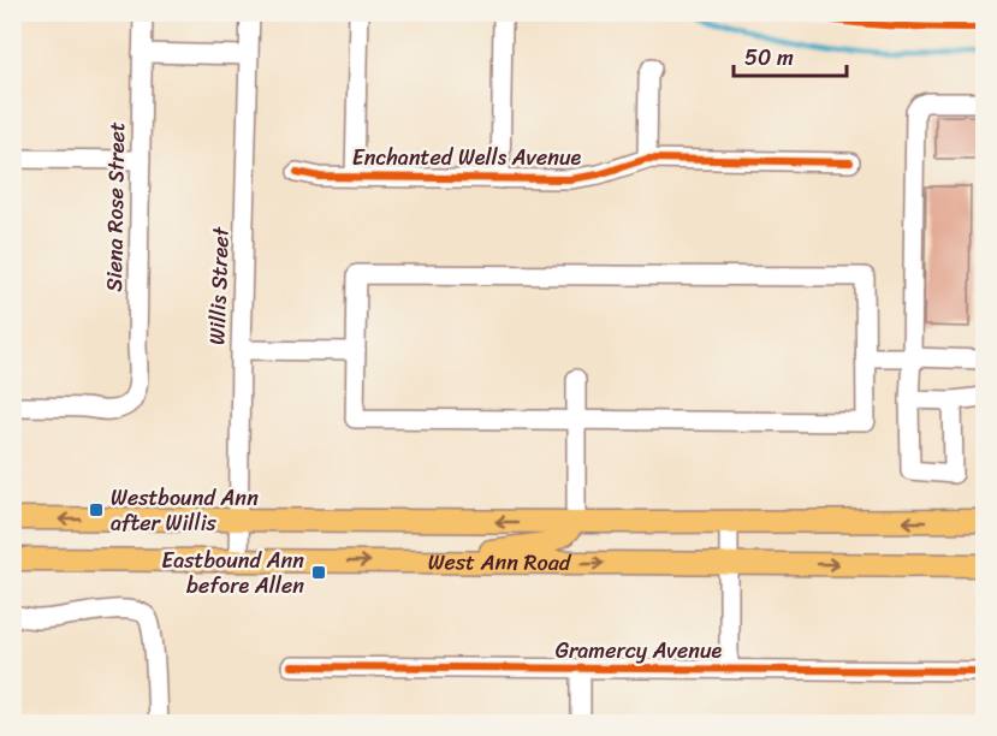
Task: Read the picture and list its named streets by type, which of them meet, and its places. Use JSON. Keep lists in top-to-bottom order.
{
  "streets": {
    "main road": ["West Ann Road"],
    "street": [
      "Enchanted Wells Avenue",
      "Siena Rose Street",
      "Willis Street",
      "Gramercy Avenue"
    ]
  },
  "crossings": [
    ["Willis Street", "West Ann Road"]
  ],
  "places": {
    "transit": ["Westbound Ann after Willis", "Eastbound Ann before Allen"]
  },
  "scale_bar": "50 m"
}
